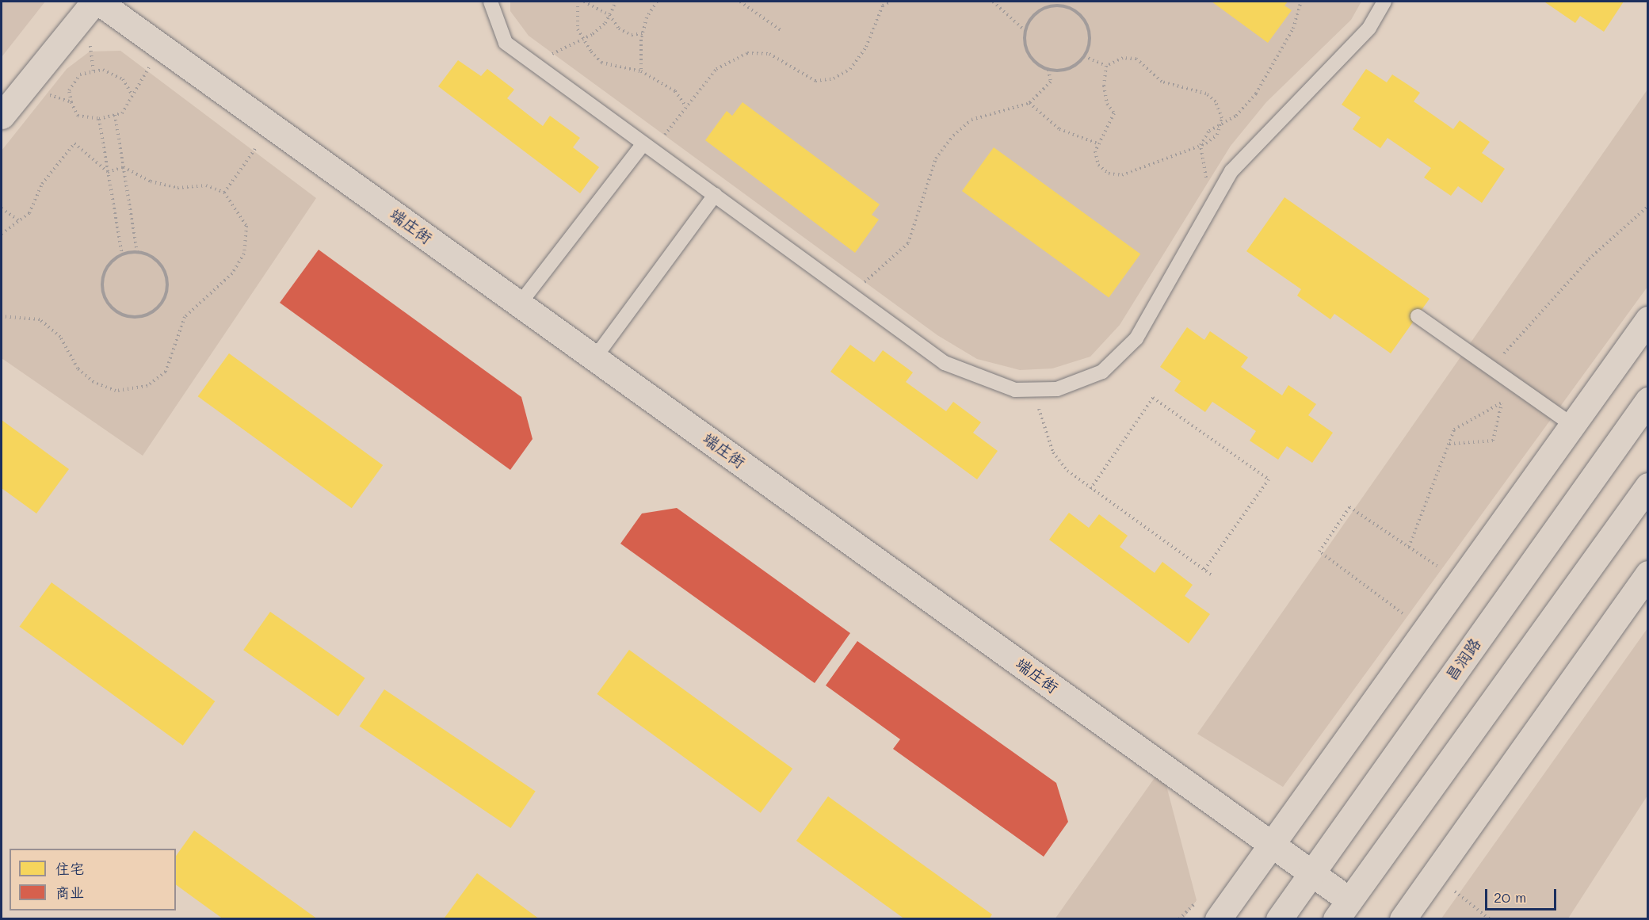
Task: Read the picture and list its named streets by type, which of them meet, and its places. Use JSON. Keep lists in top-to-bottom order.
{
  "streets": {
    "street": ["端庄街", "昌润路"]
  },
  "crossings": [
    ["端庄街", "昌润路"]
  ],
  "legend": ["住宅", "商业"],
  "scale_bar": "20 m"
}
